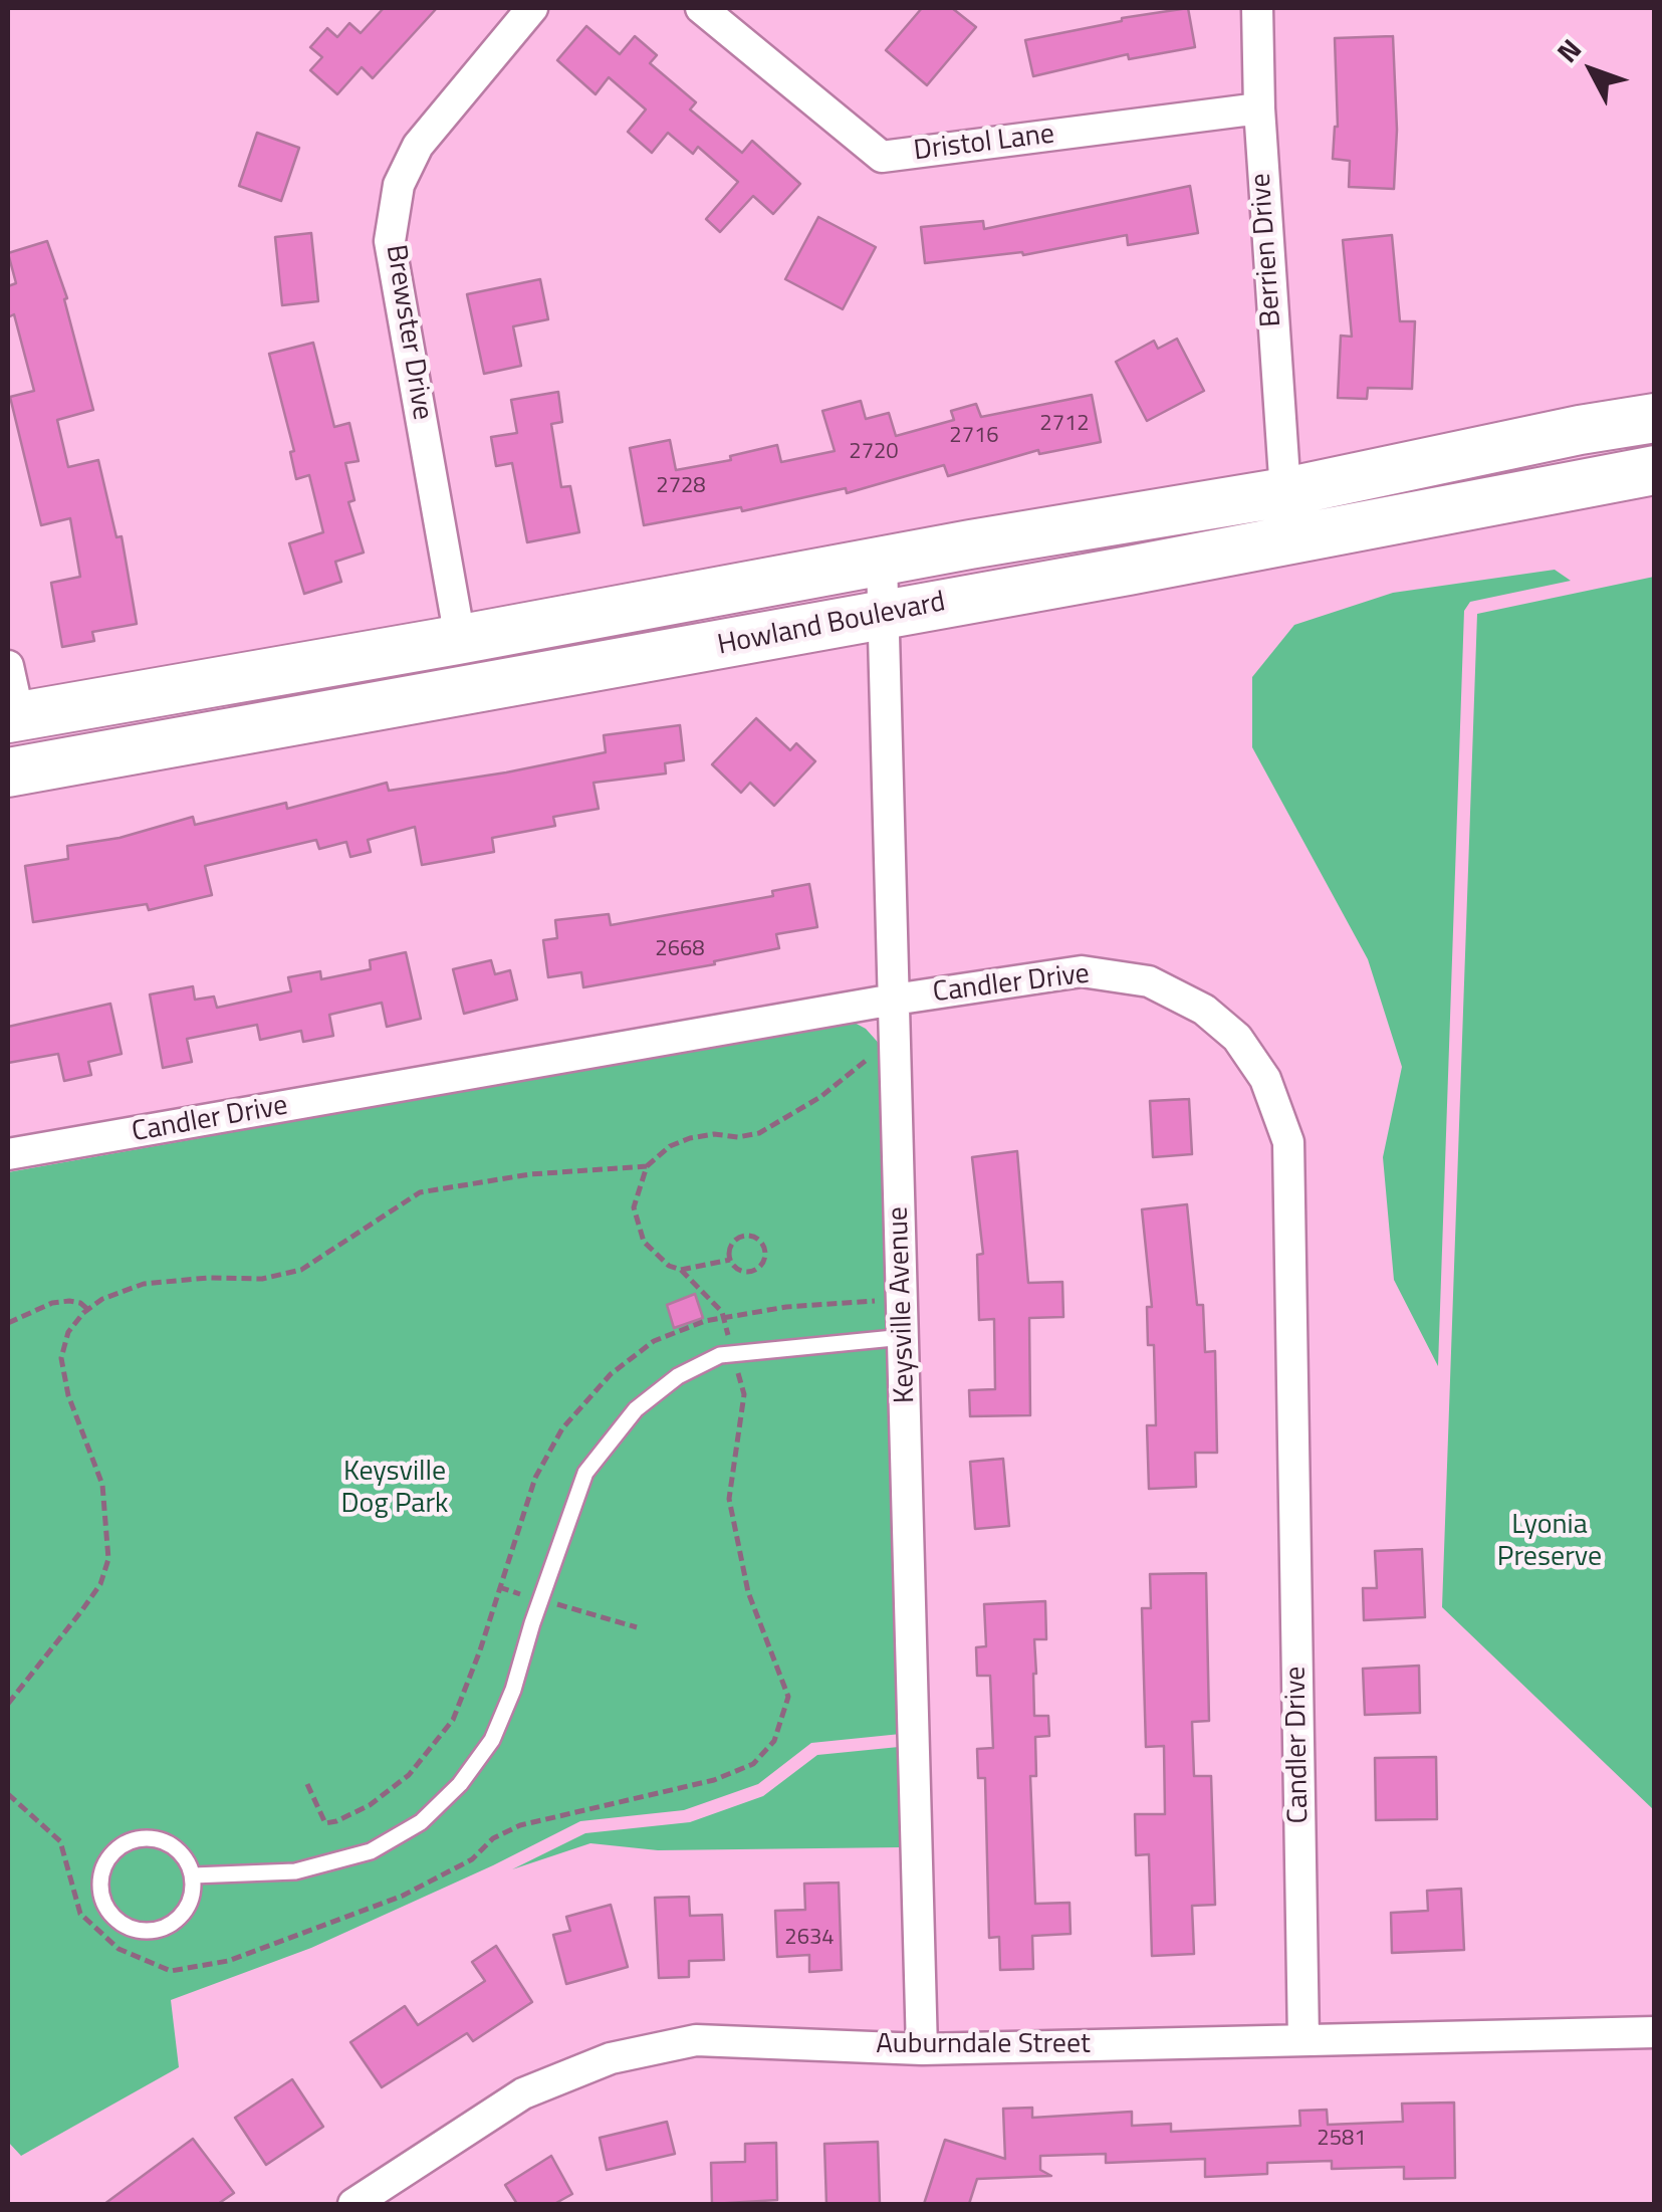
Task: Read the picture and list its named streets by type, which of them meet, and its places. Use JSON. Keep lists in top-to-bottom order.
{
  "streets": {
    "main road": ["Howland Boulevard"],
    "street": [
      "Dristol Lane",
      "Berrien Drive",
      "Brewster Drive",
      "Candler Drive",
      "Keysville Avenue",
      "Auburndale Street"
    ]
  },
  "crossings": [
    ["Dristol Lane", "Berrien Drive"],
    ["Berrien Drive", "Howland Boulevard"],
    ["Brewster Drive", "Howland Boulevard"],
    ["Howland Boulevard", "Keysville Avenue"],
    ["Candler Drive", "Keysville Avenue"],
    ["Candler Drive", "Auburndale Street"],
    ["Keysville Avenue", "Auburndale Street"]
  ],
  "parks": ["Keysville Dog Park", "Lyonia Preserve"],
  "house_numbers": [
    "2712",
    "2716",
    "2720",
    "2728",
    "2668",
    "2634",
    "2581"
  ],
  "north": "top left"
}
